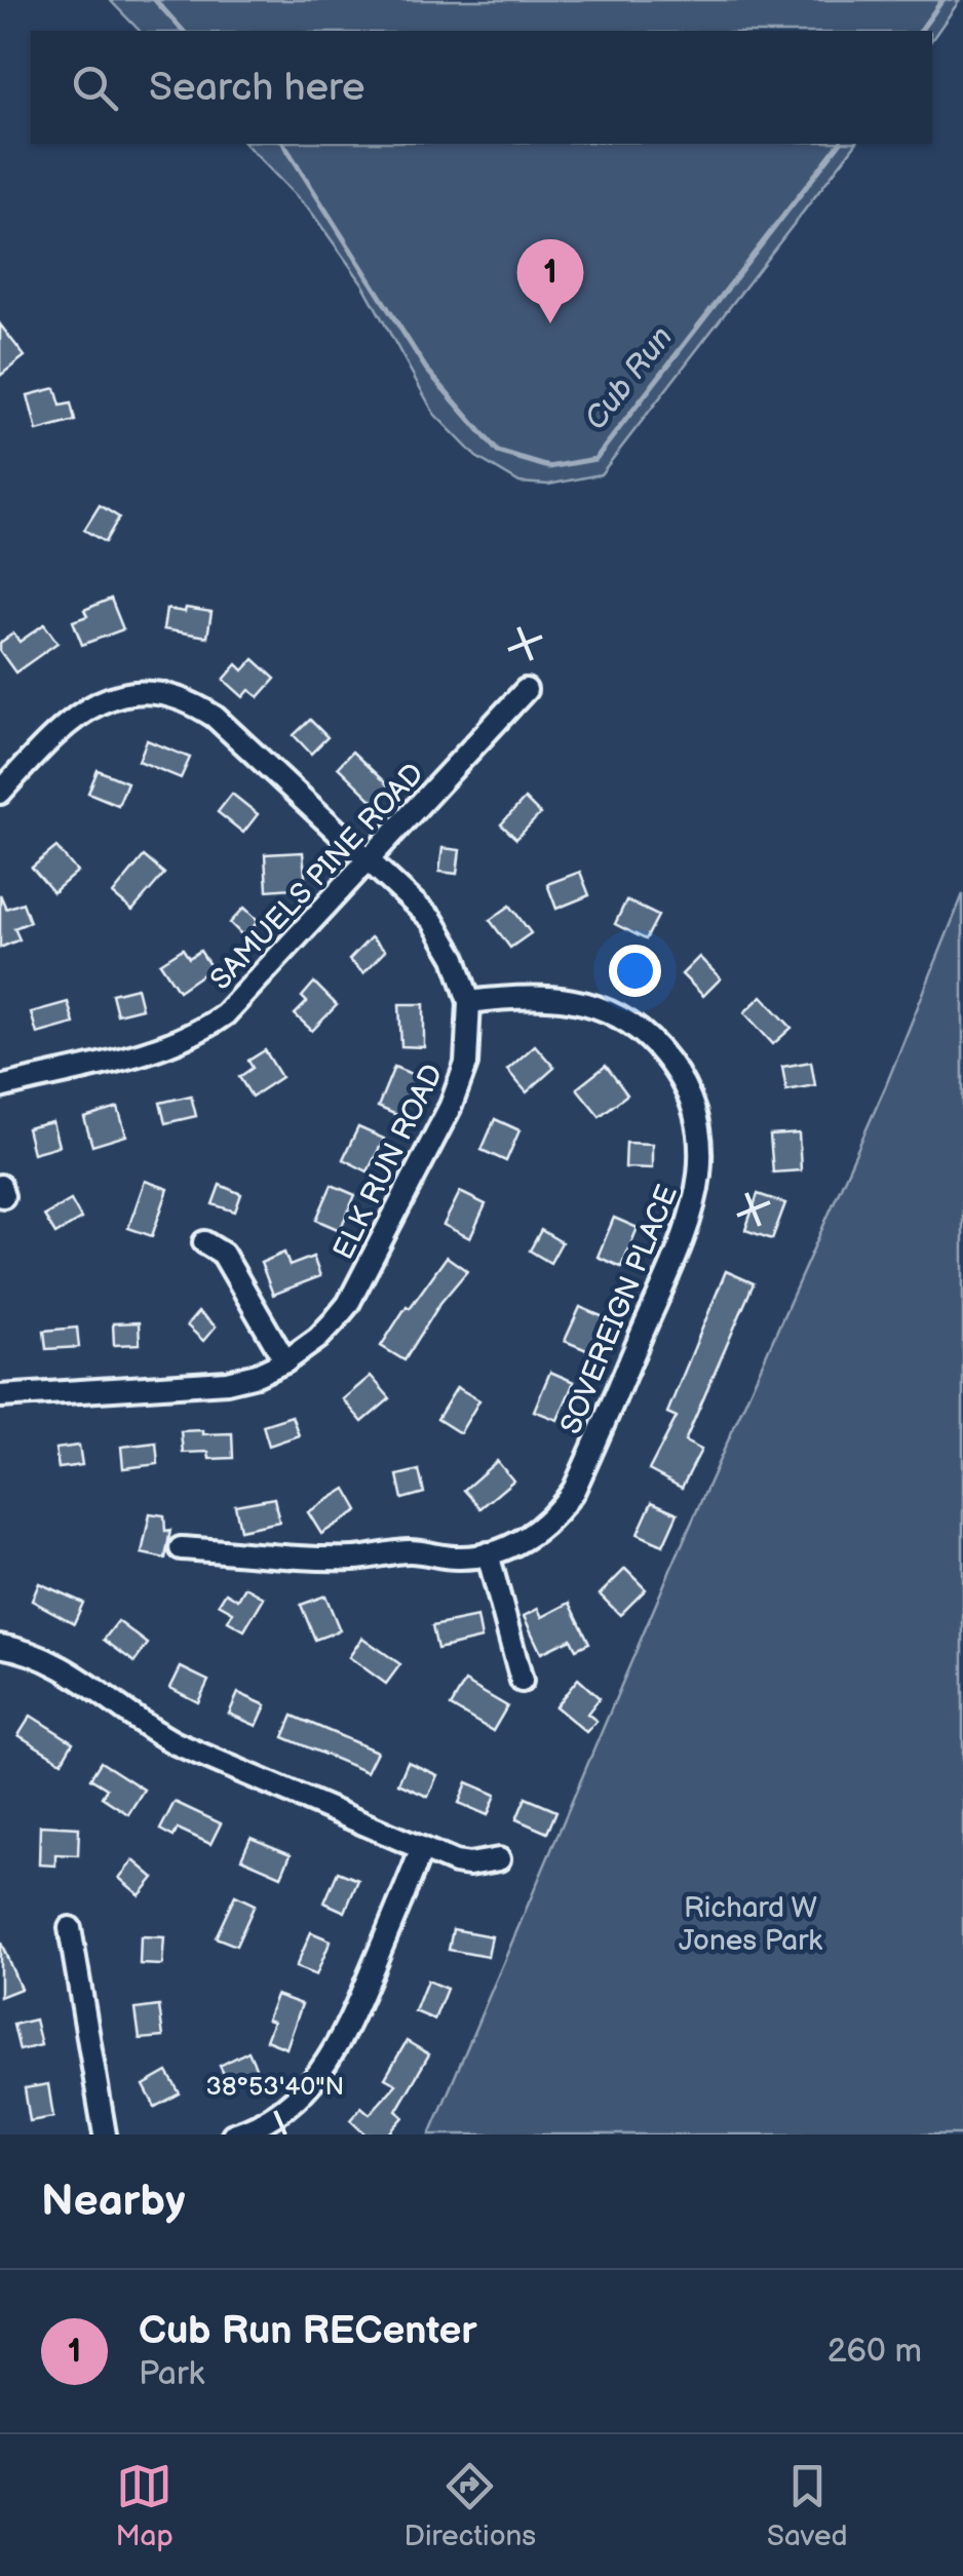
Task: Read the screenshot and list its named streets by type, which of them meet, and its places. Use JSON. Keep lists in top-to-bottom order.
{
  "streets": {
    "street": ["SAMUELS PINE ROAD", "ELK RUN ROAD", "SOVEREIGN PLACE"]
  },
  "crossings": [
    ["SAMUELS PINE ROAD", "ELK RUN ROAD"],
    ["ELK RUN ROAD", "SOVEREIGN PLACE"]
  ],
  "water": ["Cub Run"],
  "parks": ["Richard W Jones Park"],
  "page": {
    "search": "Search here",
    "pins": "1",
    "heading": "Nearby",
    "list": [
      {
        "mark": "1",
        "name": "Cub Run RECenter",
        "note": "Park",
        "value": "260 m"
      }
    ],
    "nav": ["Map", "Directions", "Saved"]
  },
  "coordinates": ["38°53'40\"N"]
}
